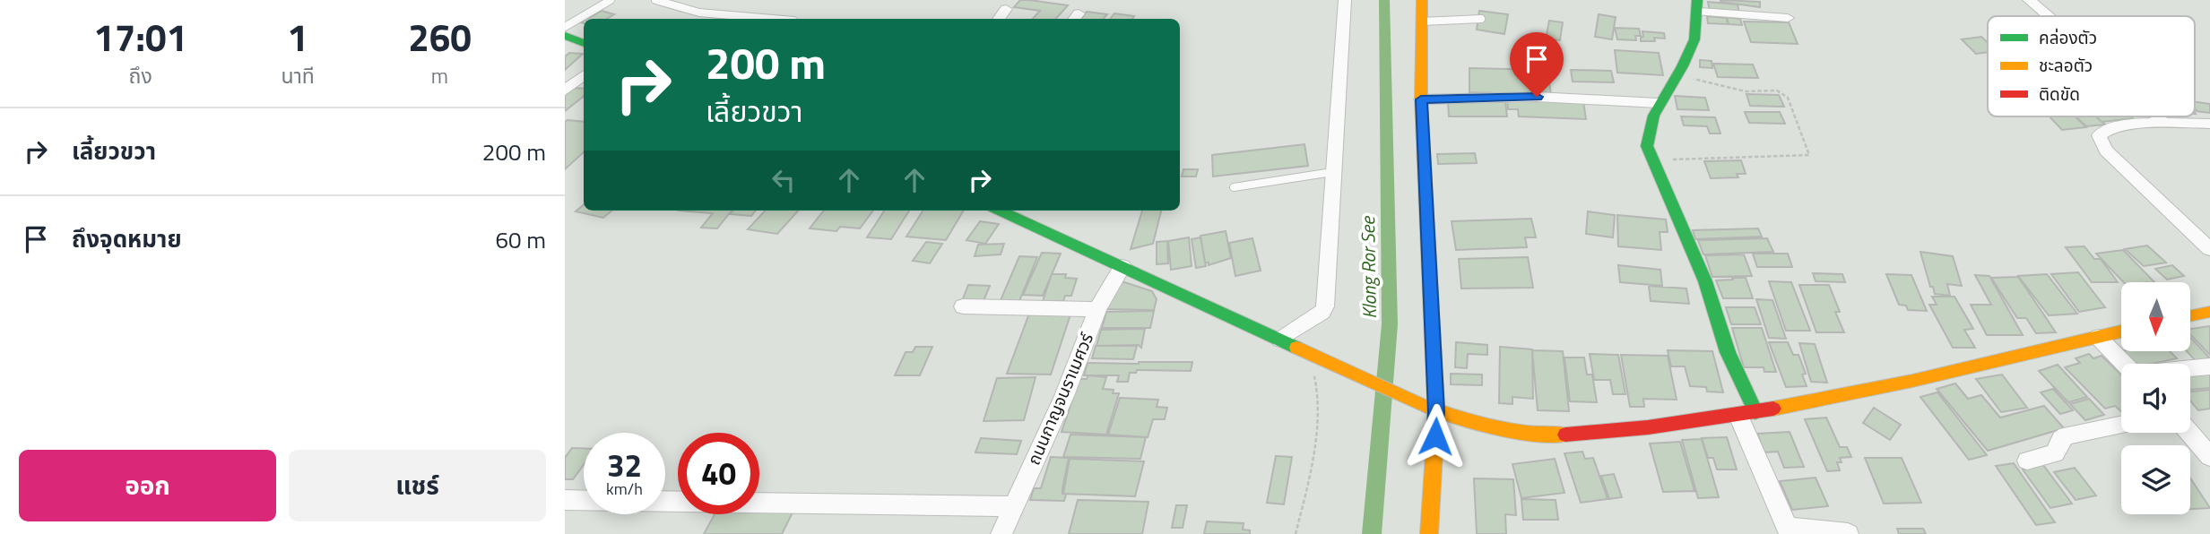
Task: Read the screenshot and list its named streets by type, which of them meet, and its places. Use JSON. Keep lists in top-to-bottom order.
{
  "streets": {
    "street": ["ถนนกาญจนราเมศวร์"]
  },
  "water": ["Klong Ror See"],
  "legend": ["คล่องตัว", "ชะลอตัว", "ติดขัด"],
  "north": "bottom",
  "page": {
    "eta": [
      "17:01",
      "ถึง",
      "1",
      "นาที",
      "260",
      "m"
    ],
    "turn": ["200 m", "เลี้ยวขวา"],
    "list": [
      {
        "name": "เลี้ยวขวา",
        "value": "200 m"
      },
      {
        "name": "ถึงจุดหมาย",
        "value": "60 m"
      }
    ],
    "speed": "32 km/h",
    "limit": "40",
    "buttons": ["ออก", "แชร์"]
  }
}
